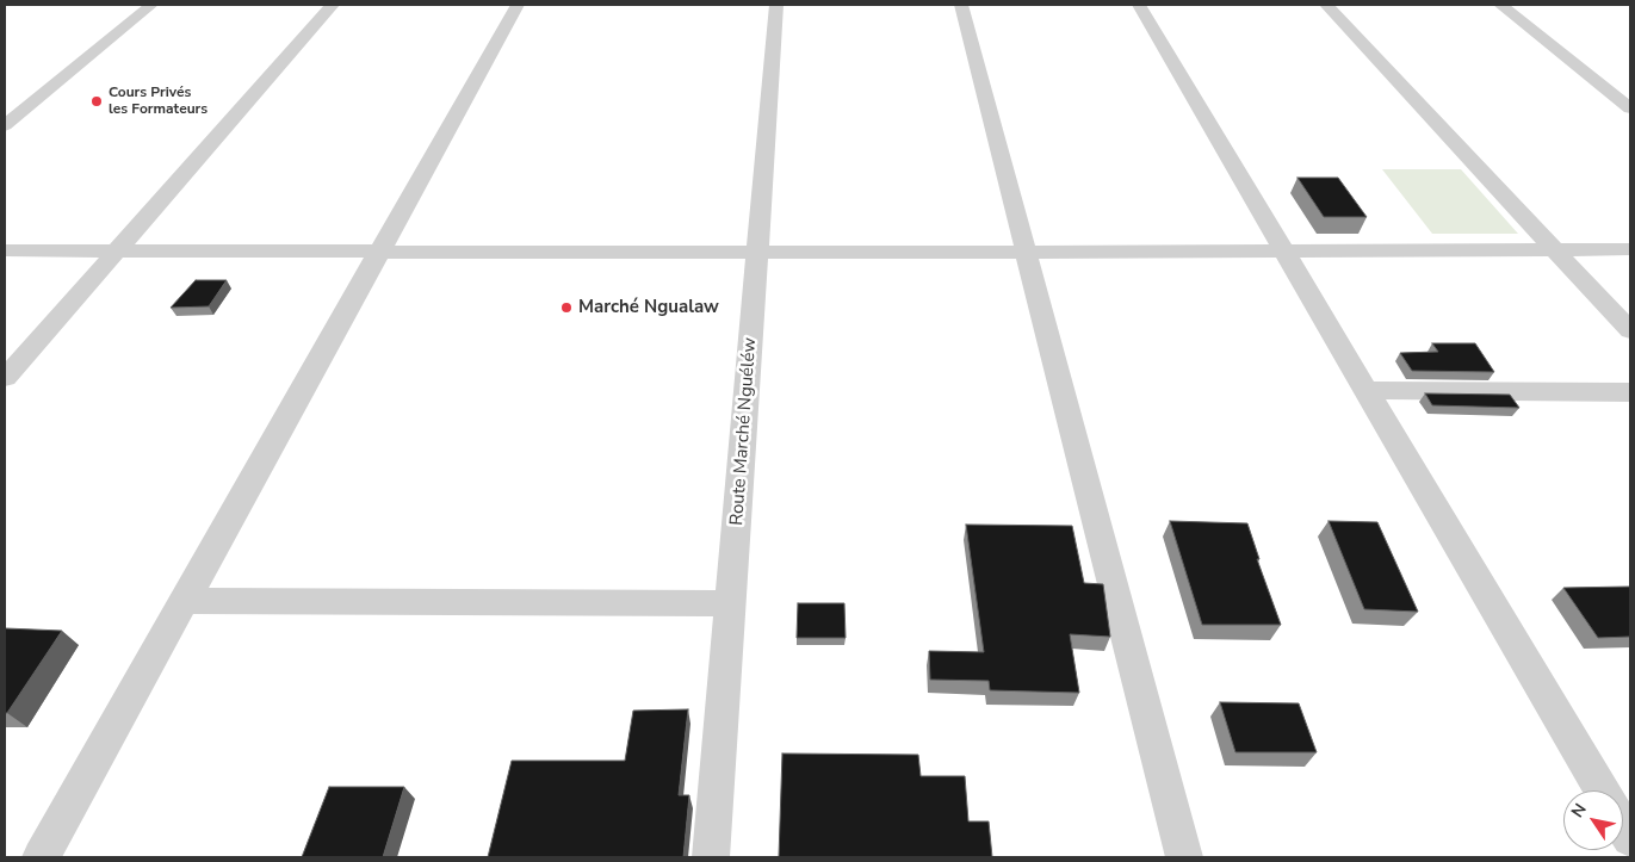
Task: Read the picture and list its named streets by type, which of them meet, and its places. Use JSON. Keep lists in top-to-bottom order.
{
  "streets": {
    "street": ["Route Marché Nguéléw"]
  },
  "places": ["Cours Privés les Formateurs", "Marché Ngualaw"],
  "north": "top left"
}
